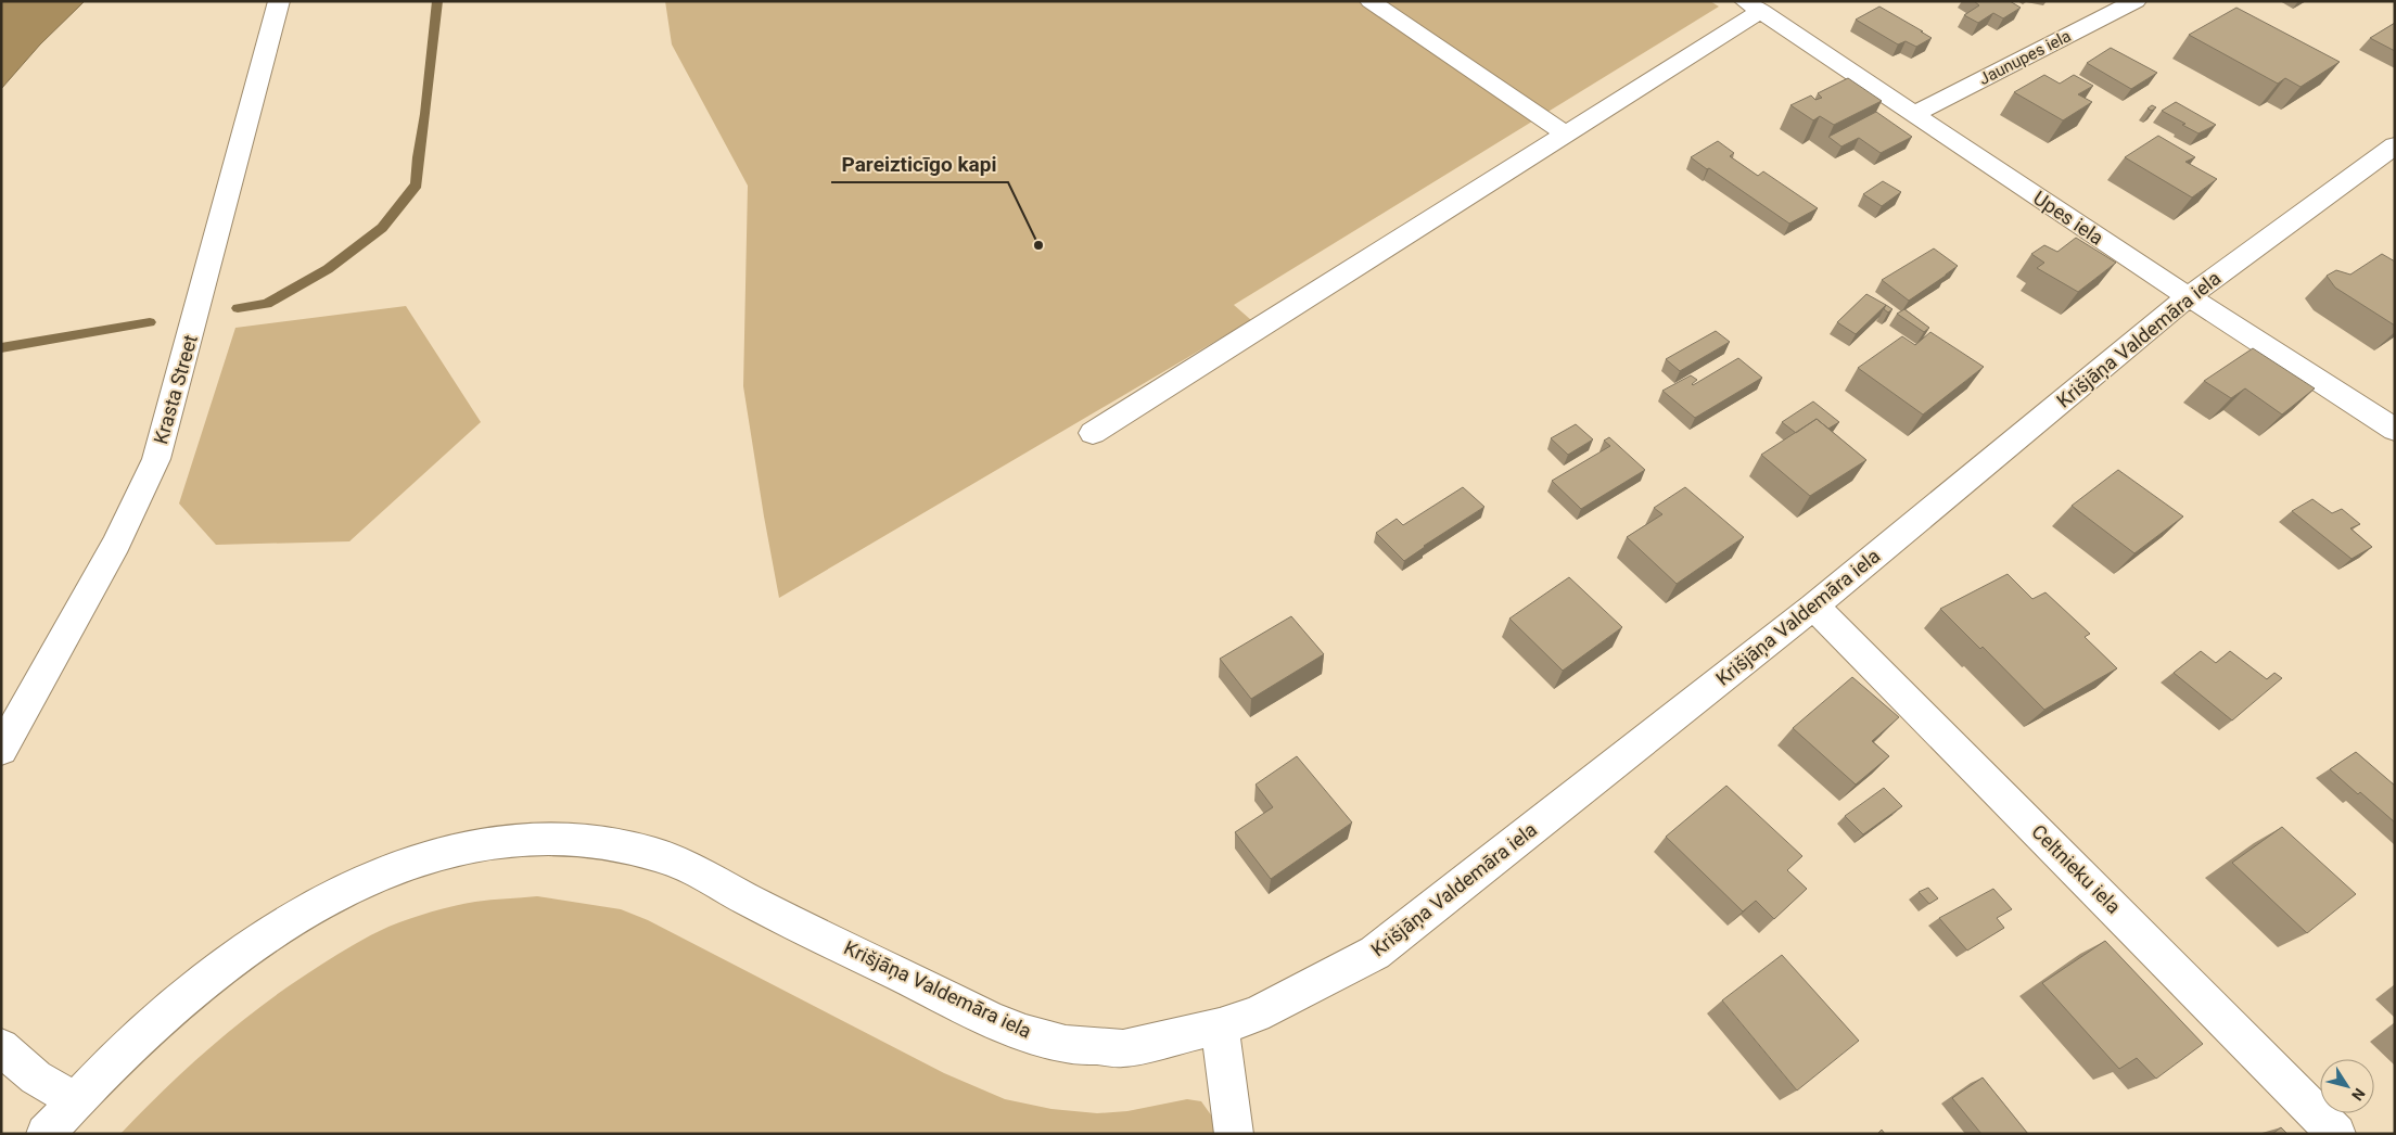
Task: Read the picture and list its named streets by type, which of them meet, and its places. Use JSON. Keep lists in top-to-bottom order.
{
  "streets": {
    "street": [
      "Jaunupes iela",
      "Upes iela",
      "Krišjāņa Valdemāra iela",
      "Krasta Street",
      "Celtnieku iela"
    ]
  },
  "crossings": [
    ["Jaunupes iela", "Upes iela"],
    ["Upes iela", "Krišjāņa Valdemāra iela"],
    ["Krišjāņa Valdemāra iela", "Celtnieku iela"]
  ],
  "places": ["Pareizticīgo kapi"],
  "north": "bottom right"
}
